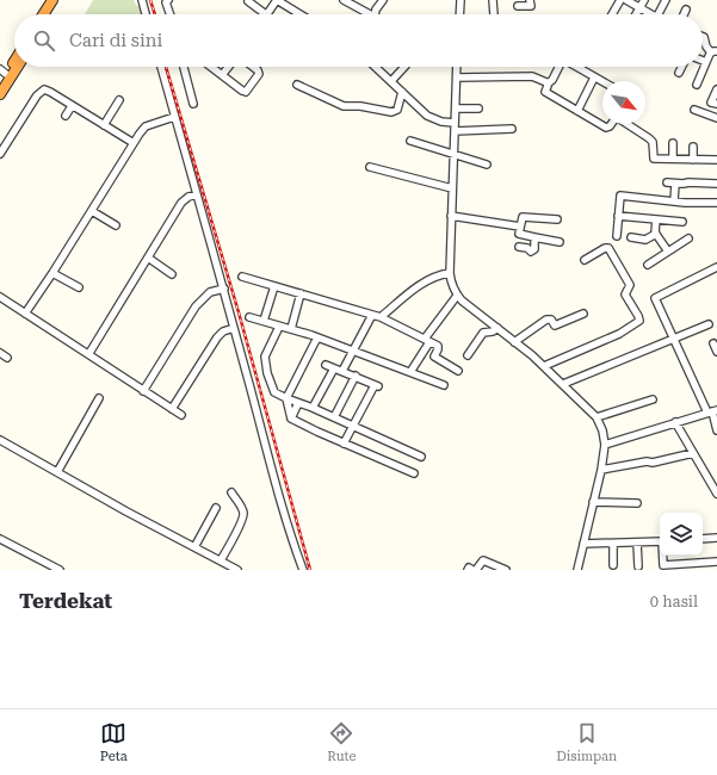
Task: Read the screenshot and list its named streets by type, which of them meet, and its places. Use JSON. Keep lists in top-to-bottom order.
{
  "north": "bottom right",
  "page": {
    "search": "Cari di sini",
    "heading": ["Terdekat", "0 hasil"],
    "nav": ["Peta", "Rute", "Disimpan"]
  }
}
